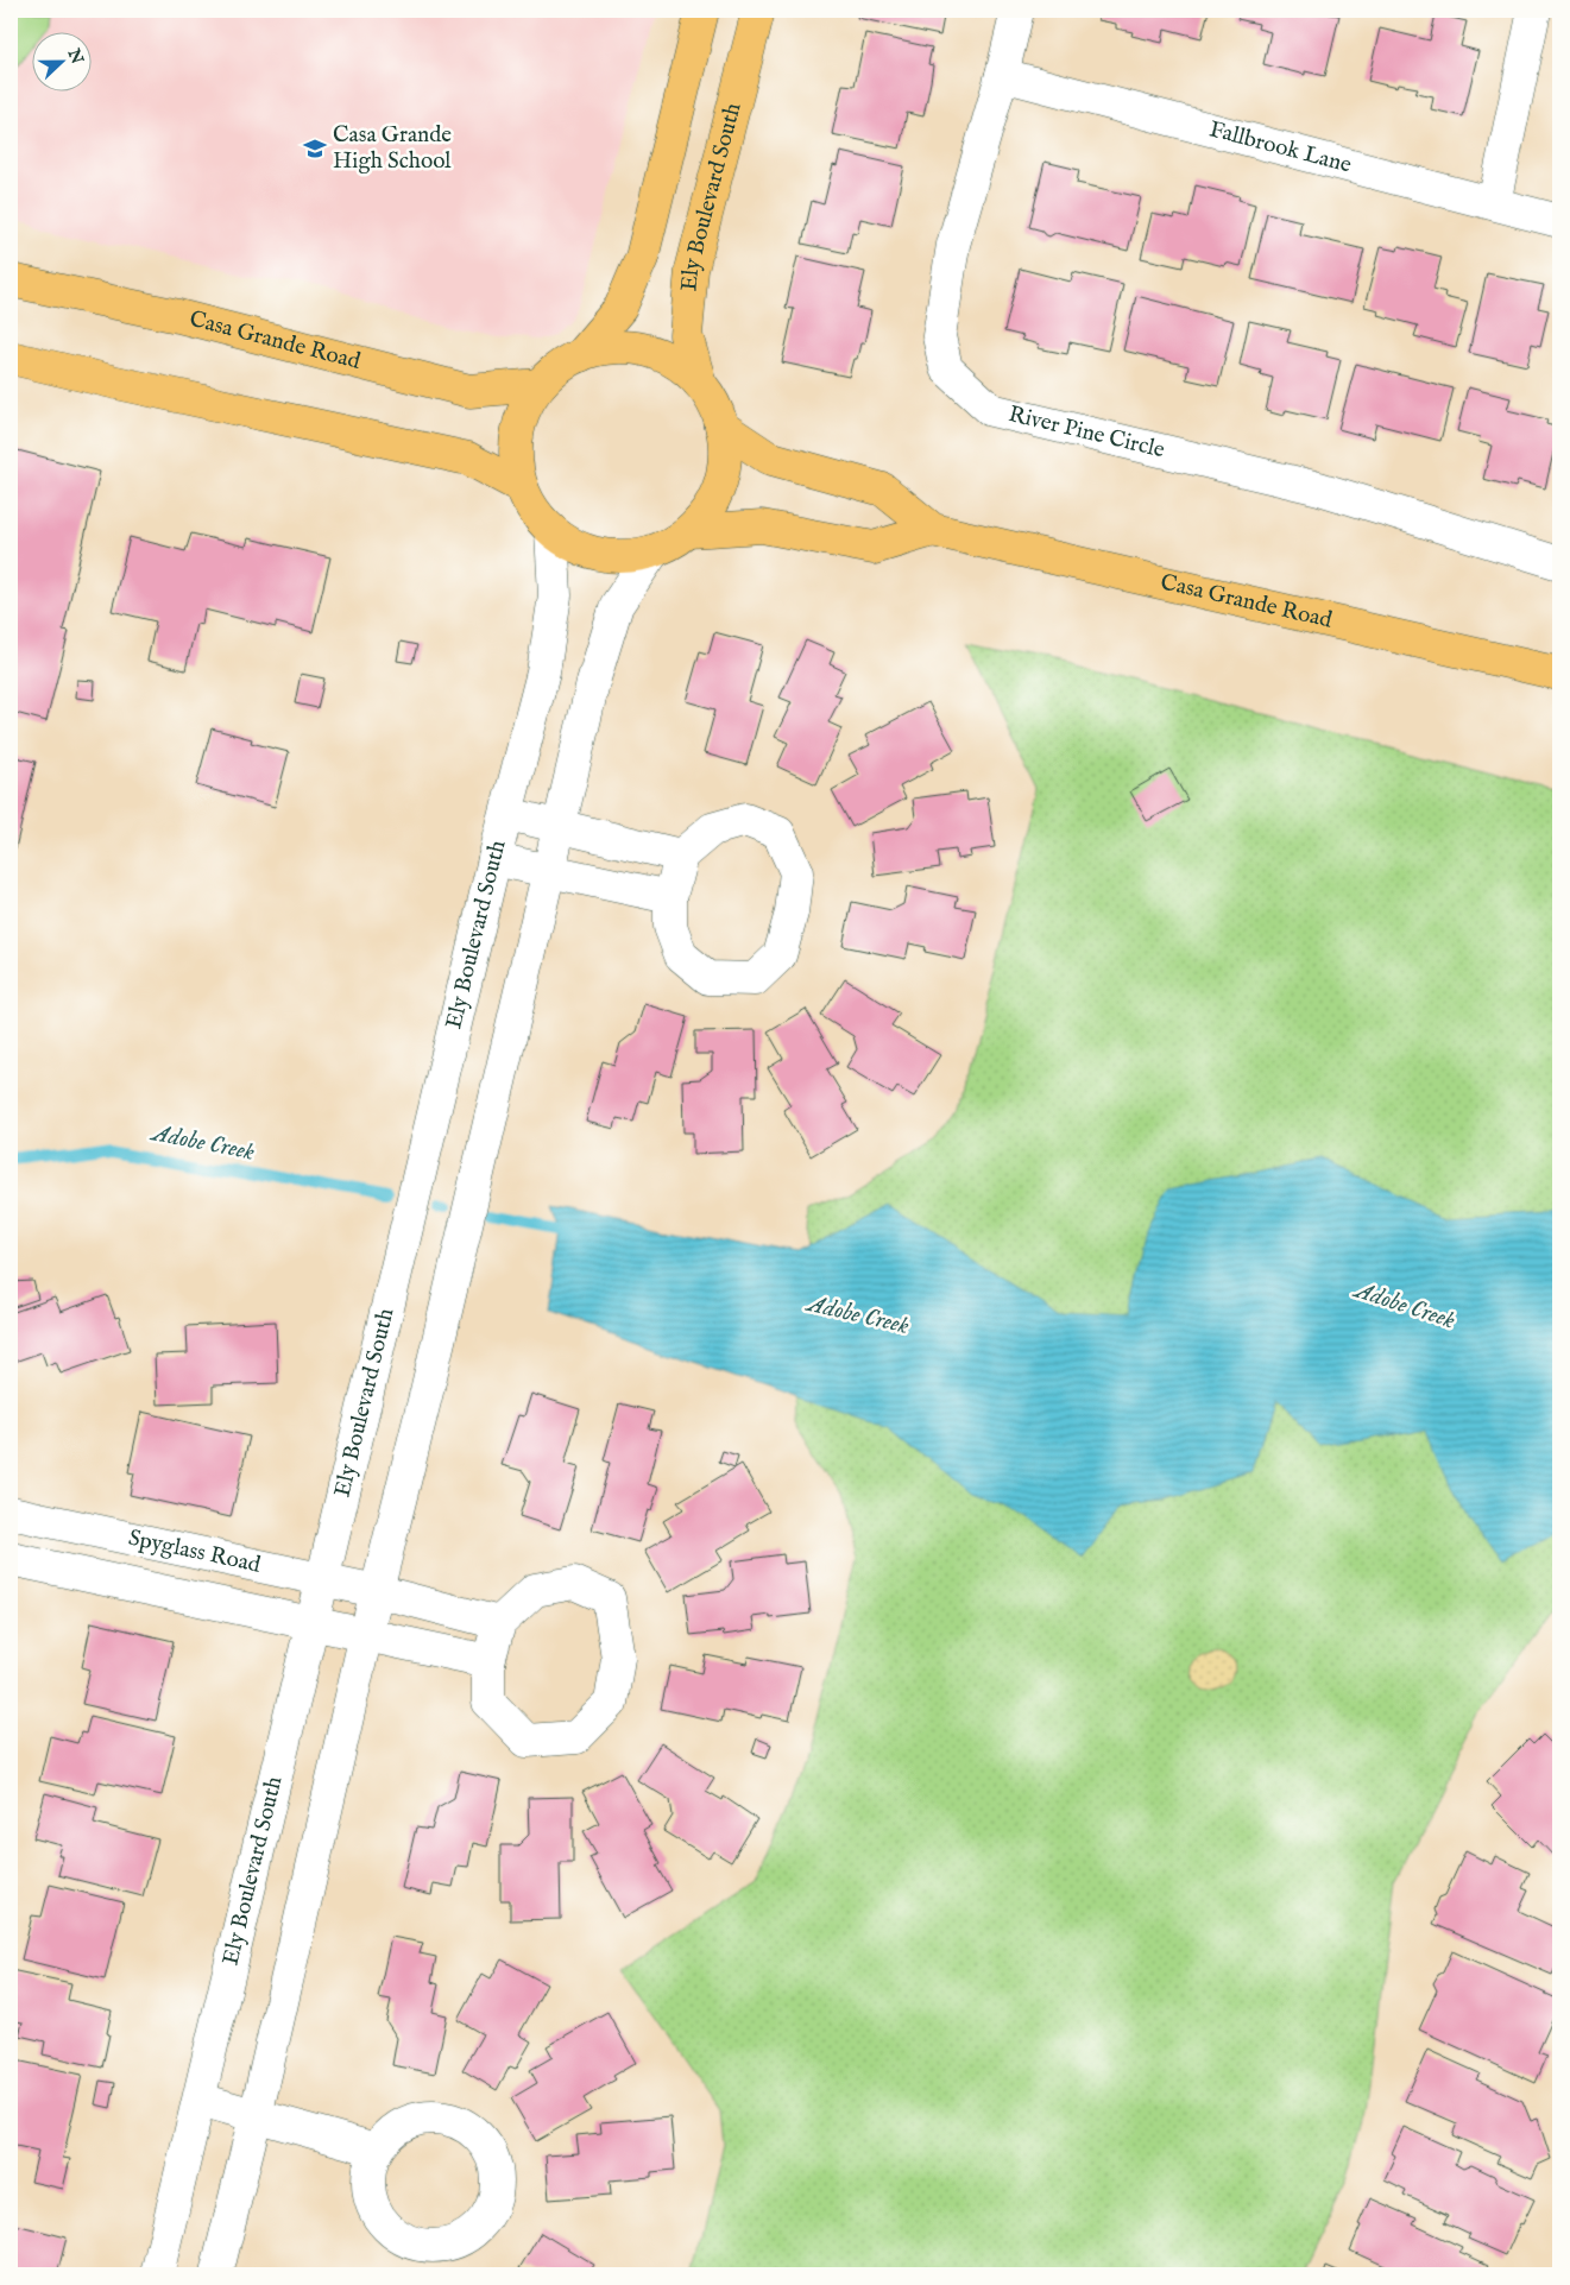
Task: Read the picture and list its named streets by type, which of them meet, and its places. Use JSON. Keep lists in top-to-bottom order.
{
  "streets": {
    "main road": ["Ely Boulevard South", "Casa Grande Road"],
    "street": ["Fallbrook Lane", "River Pine Circle", "Spyglass Road"]
  },
  "crossings": [
    ["Fallbrook Lane", "River Pine Circle"],
    ["Ely Boulevard South", "Casa Grande Road"],
    ["Ely Boulevard South", "Spyglass Road"]
  ],
  "water": ["Adobe Creek"],
  "places": {
    "school or university": ["Casa Grande High School"]
  },
  "north": "right"
}
